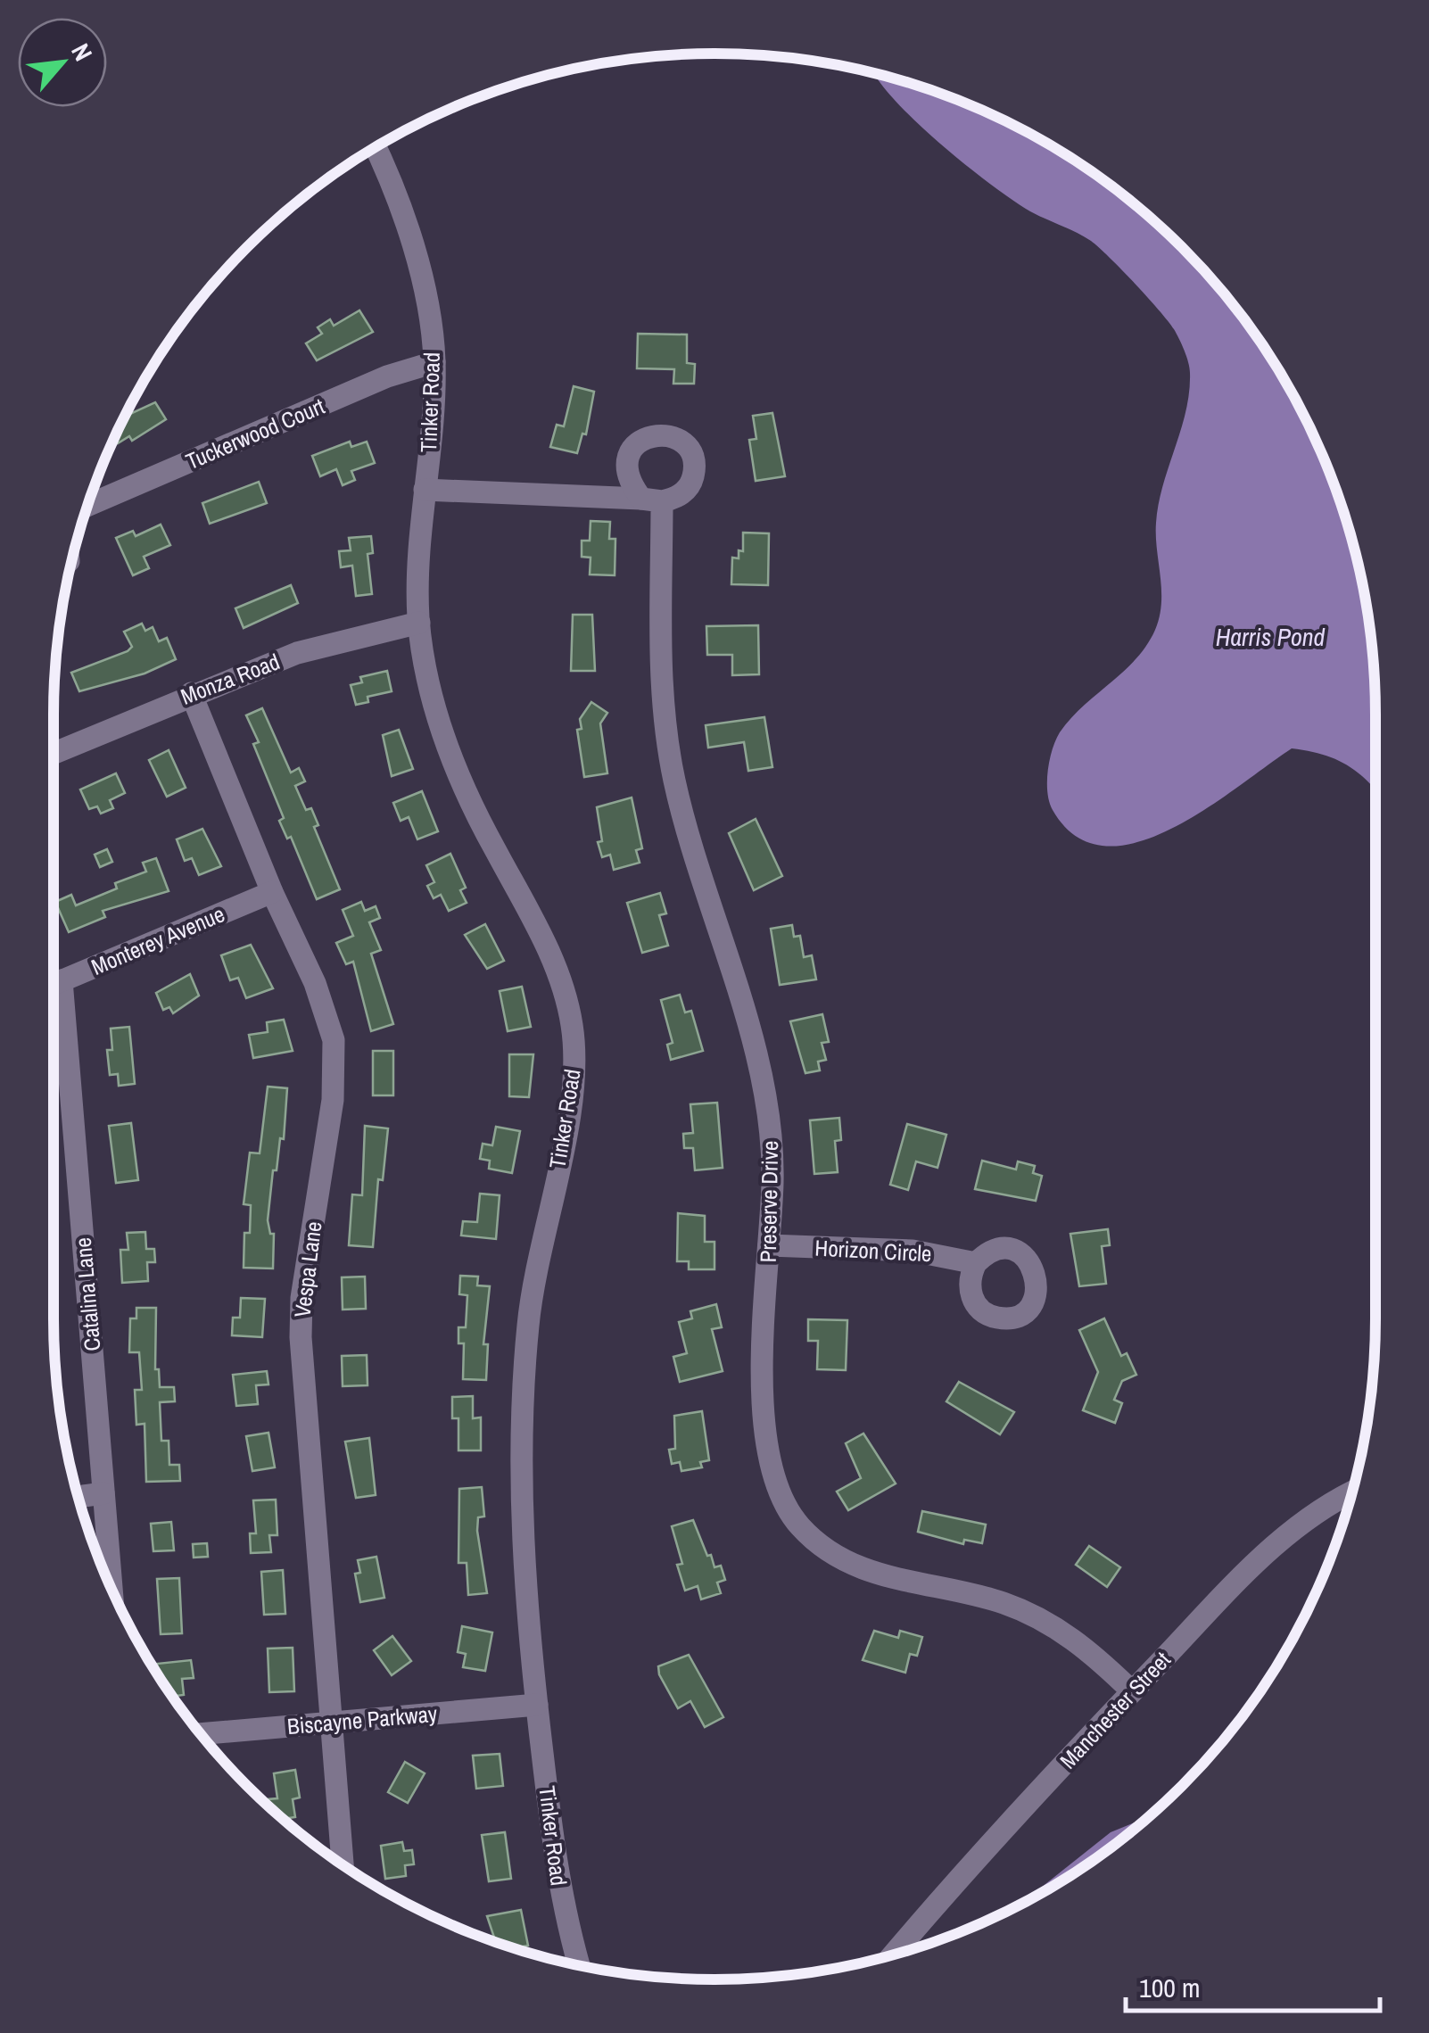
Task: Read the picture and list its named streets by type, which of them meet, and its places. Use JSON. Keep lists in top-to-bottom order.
{
  "streets": {
    "street": [
      "Tinker Road",
      "Tuckerwood Court",
      "Monza Road",
      "Monterey Avenue",
      "Preserve Drive",
      "Horizon Circle",
      "Vespa Lane",
      "Catalina Lane",
      "Manchester Street",
      "Biscayne Parkway"
    ]
  },
  "crossings": [
    ["Tinker Road", "Tuckerwood Court"],
    ["Tinker Road", "Monza Road"],
    ["Tinker Road", "Preserve Drive"],
    ["Tinker Road", "Biscayne Parkway"],
    ["Monza Road", "Vespa Lane"],
    ["Monterey Avenue", "Vespa Lane"],
    ["Preserve Drive", "Horizon Circle"],
    ["Preserve Drive", "Manchester Street"],
    ["Vespa Lane", "Biscayne Parkway"]
  ],
  "water": ["Harris Pond"],
  "scale_bar": "100 m",
  "north": "top right"
}
